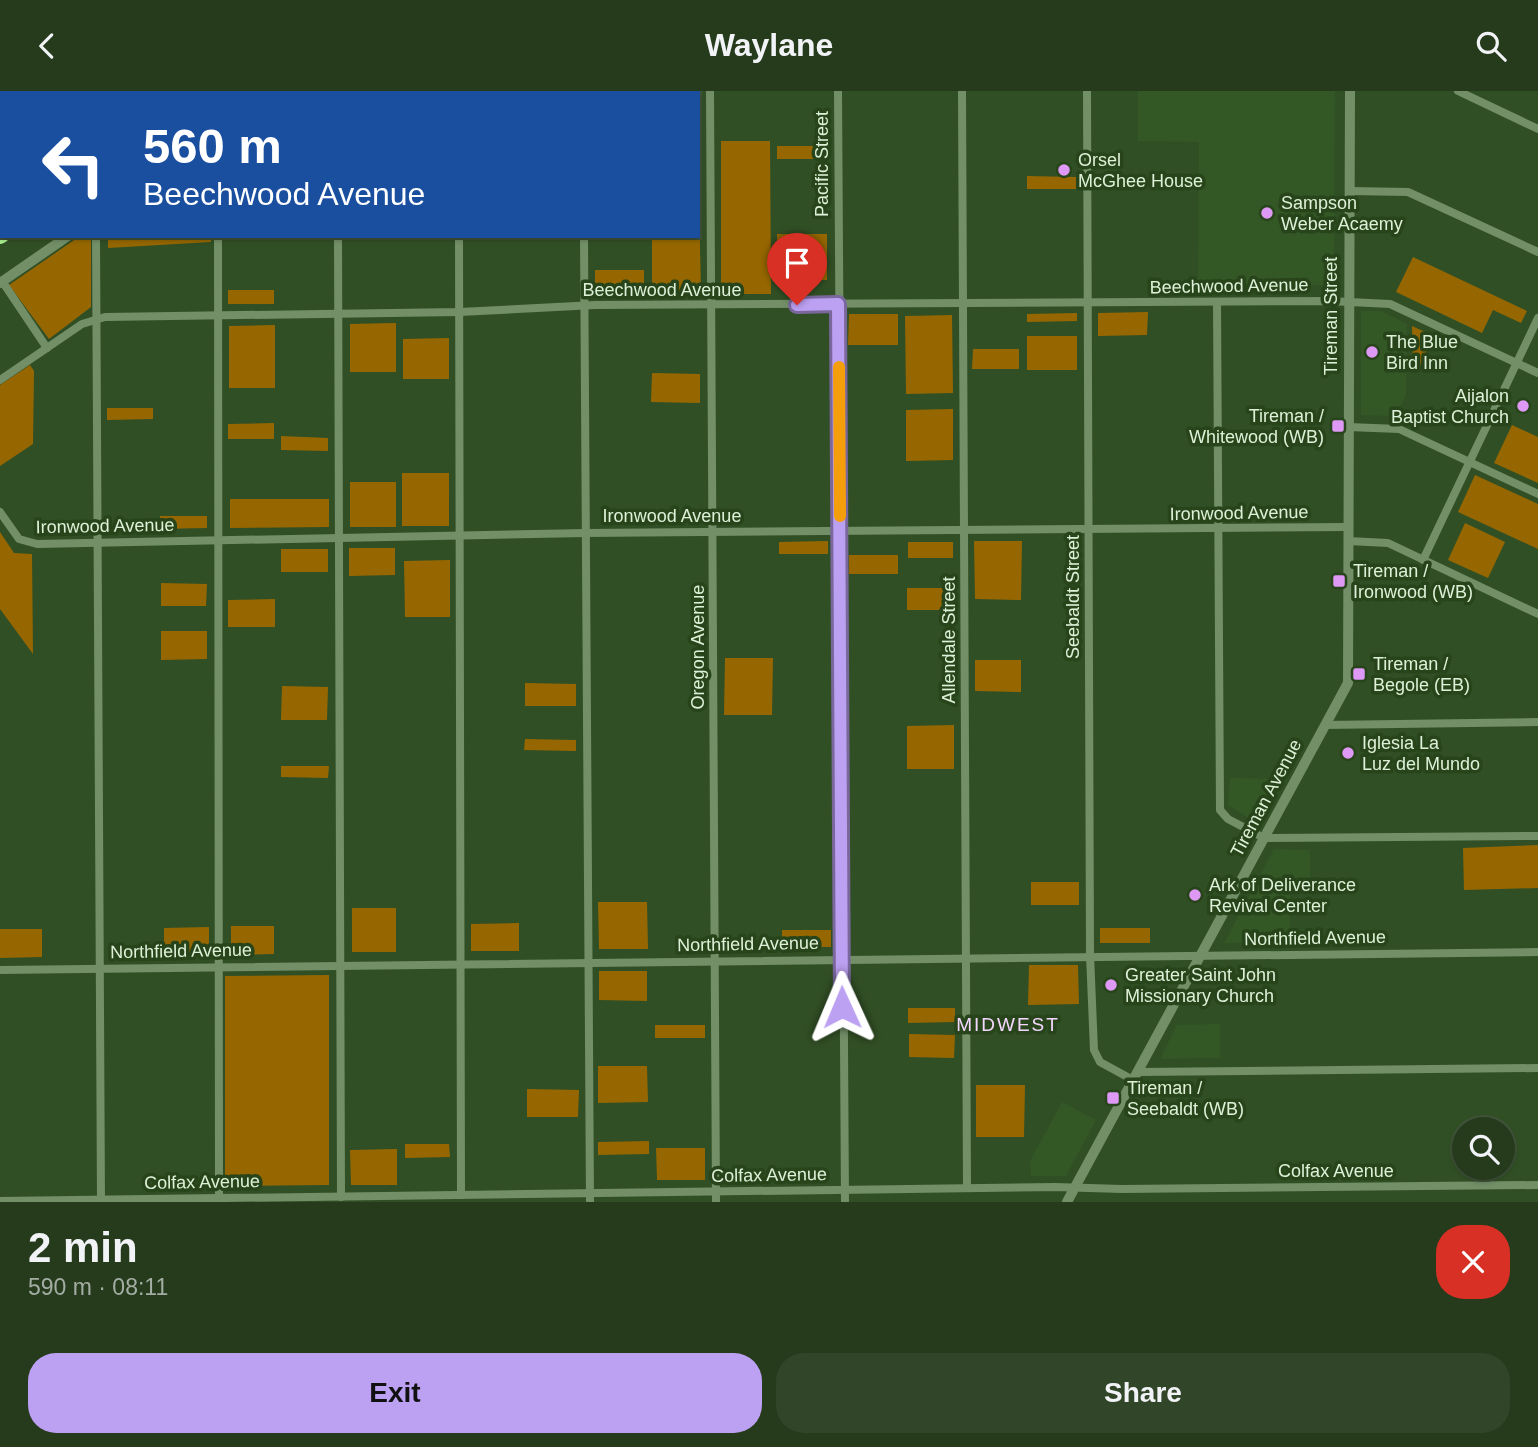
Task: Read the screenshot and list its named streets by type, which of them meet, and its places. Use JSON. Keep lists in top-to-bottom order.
{
  "streets": {
    "street": [
      "Pacific Street",
      "Beechwood Avenue",
      "Tireman Street",
      "Ironwood Avenue",
      "Seebaldt Street",
      "Allendale Street",
      "Oregon Avenue",
      "Tireman Avenue",
      "Northfield Avenue",
      "Colfax Avenue"
    ]
  },
  "crossings": [
    ["Pacific Street", "Beechwood Avenue"],
    ["Pacific Street", "Ironwood Avenue"],
    ["Pacific Street", "Northfield Avenue"],
    ["Pacific Street", "Colfax Avenue"],
    ["Beechwood Avenue", "Tireman Street"],
    ["Beechwood Avenue", "Seebaldt Street"],
    ["Beechwood Avenue", "Allendale Street"],
    ["Beechwood Avenue", "Oregon Avenue"],
    ["Tireman Street", "Ironwood Avenue"],
    ["Tireman Street", "Tireman Avenue"],
    ["Ironwood Avenue", "Seebaldt Street"],
    ["Ironwood Avenue", "Allendale Street"],
    ["Ironwood Avenue", "Oregon Avenue"],
    ["Seebaldt Street", "Tireman Avenue"],
    ["Seebaldt Street", "Northfield Avenue"],
    ["Allendale Street", "Northfield Avenue"],
    ["Allendale Street", "Colfax Avenue"],
    ["Oregon Avenue", "Northfield Avenue"],
    ["Oregon Avenue", "Colfax Avenue"],
    ["Tireman Avenue", "Northfield Avenue"],
    ["Tireman Avenue", "Colfax Avenue"]
  ],
  "districts": ["MIDWEST"],
  "places": {
    "other": [
      "Orsel McGhee House",
      "Sampson Weber Acaemy",
      "The Blue Bird Inn",
      "Aijalon Baptist Church",
      "Iglesia La Luz del Mundo",
      "Ark of Deliverance Revival Center",
      "Greater Saint John Missionary Church"
    ],
    "transit": [
      "Tireman / Whitewood (WB)",
      "Tireman / Ironwood (WB)",
      "Tireman / Begole (EB)",
      "Tireman / Seebaldt (WB)"
    ]
  },
  "page": {
    "header": "Waylane",
    "turn": ["560 m", "Beechwood Avenue"],
    "heading": ["2 min", "590 m · 08:11"],
    "buttons": ["Exit", "Share"]
  }
}
